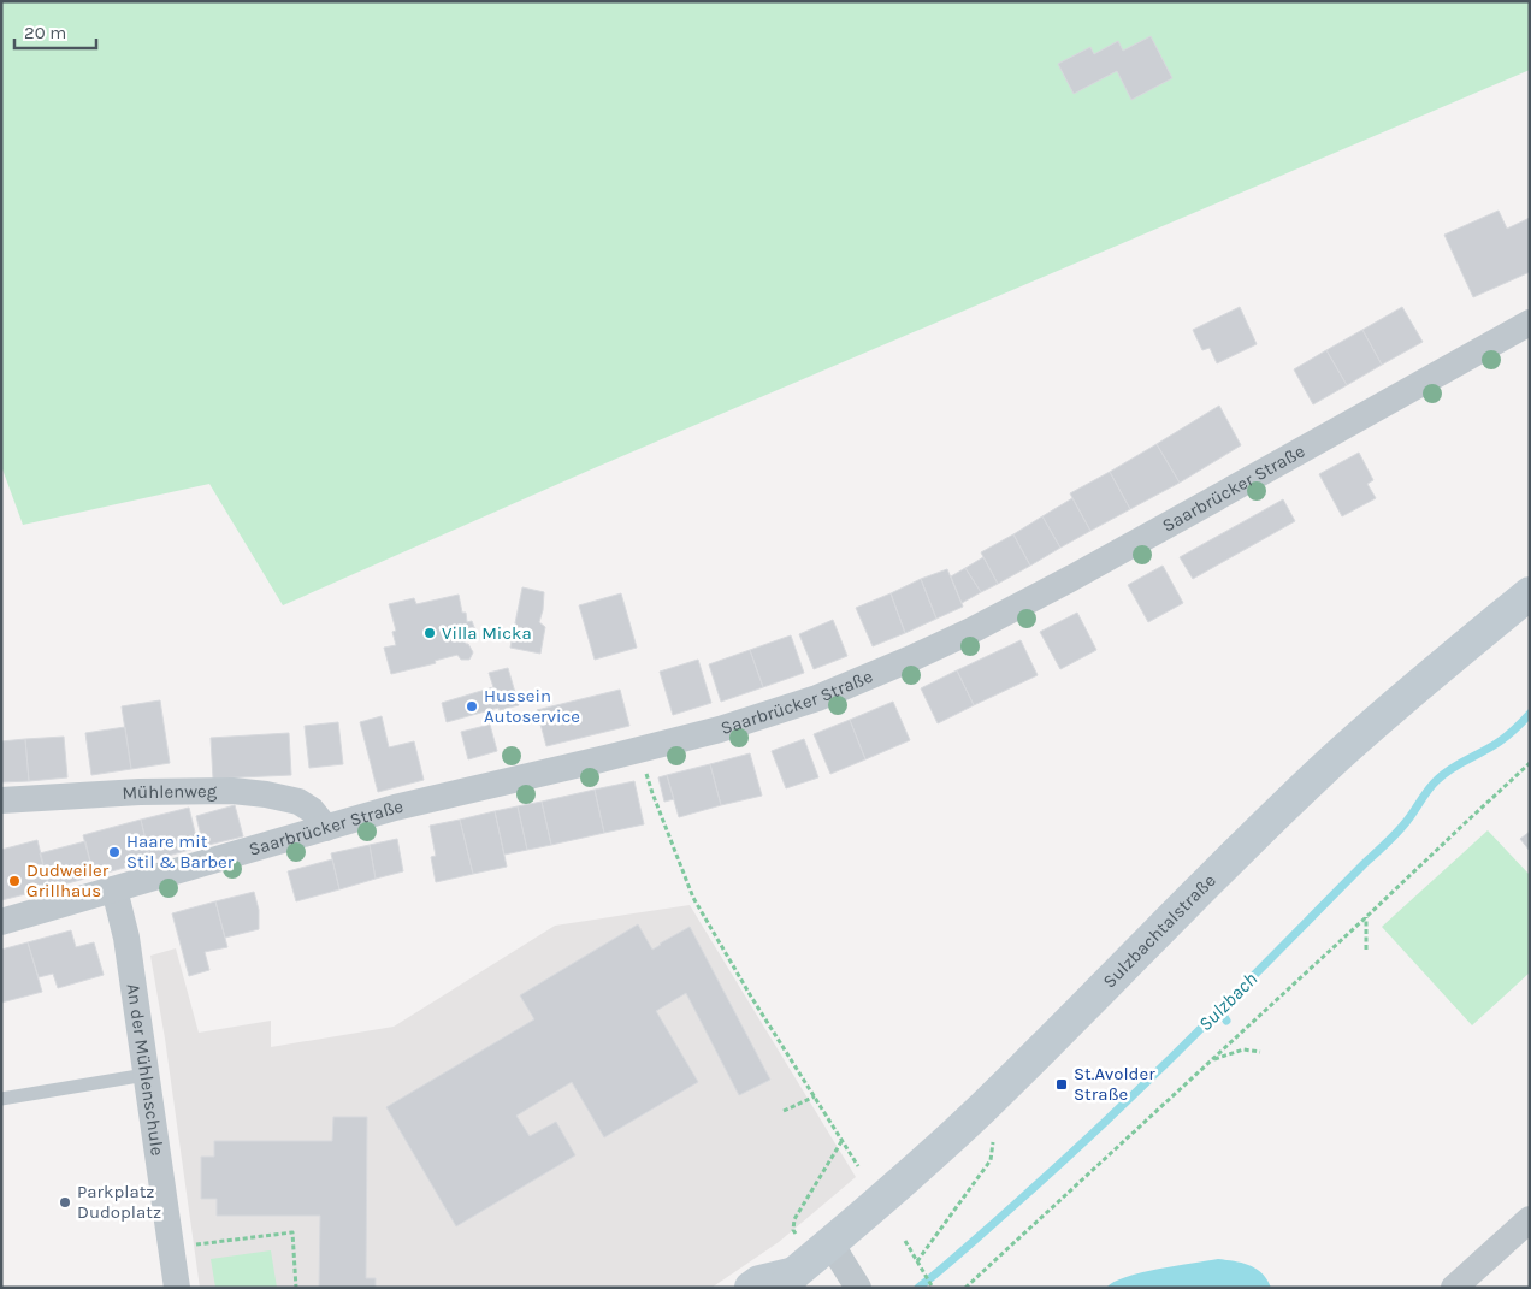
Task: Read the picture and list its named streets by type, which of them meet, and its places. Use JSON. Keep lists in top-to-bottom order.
{
  "streets": {
    "main road": ["Sulzbachtalstraße"],
    "street": ["Saarbrücker Straße", "Mühlenweg", "An der Mühlenschule"]
  },
  "crossings": [
    ["Saarbrücker Straße", "Mühlenweg"],
    ["Saarbrücker Straße", "An der Mühlenschule"]
  ],
  "water": ["Sulzbach"],
  "places": {
    "other": [
      "Villa Micka",
      "Hussein Autoservice",
      "Haare mit Stil & Barber",
      "Dudweiler Grillhaus",
      "Parkplatz Dudoplatz"
    ],
    "transit": ["St.Avolder Straße"]
  },
  "scale_bar": "20 m"
}
